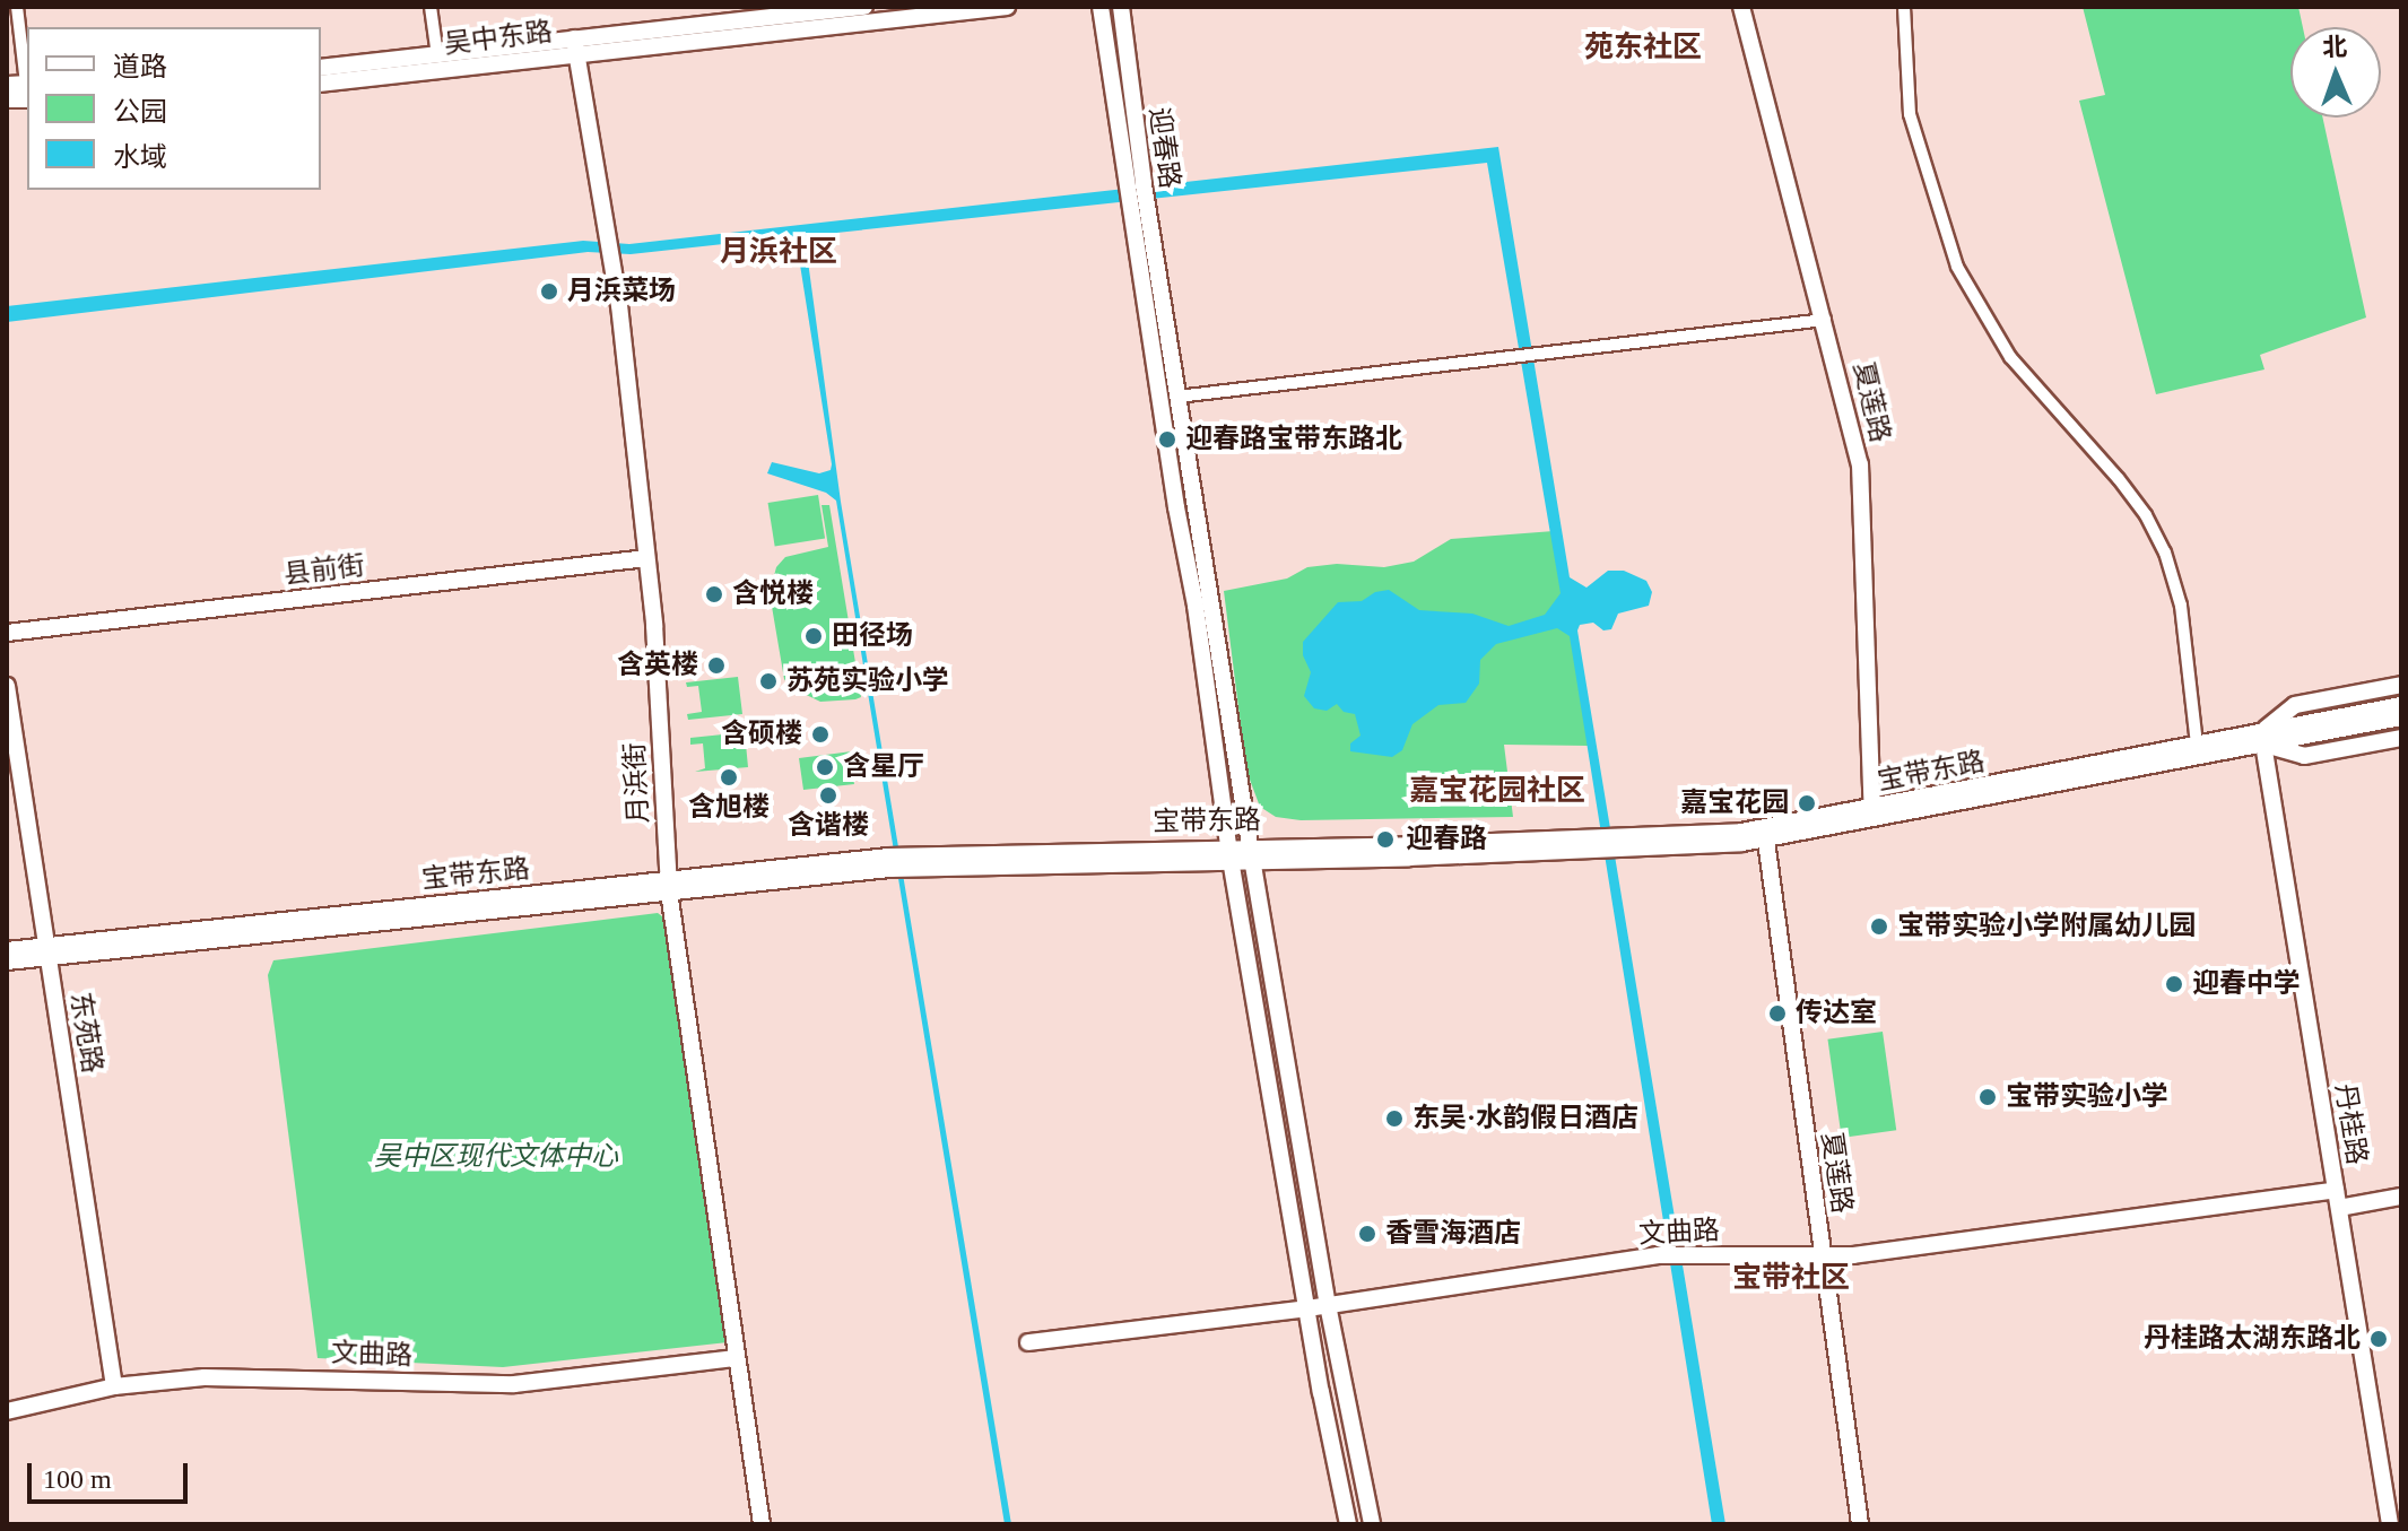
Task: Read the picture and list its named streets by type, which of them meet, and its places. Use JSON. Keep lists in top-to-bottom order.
{
  "streets": {
    "main road": [
      "吴中东路",
      "迎春路",
      "夏莲路",
      "县前街",
      "宝带东路",
      "月浜街",
      "东苑路",
      "丹桂路",
      "文曲路"
    ]
  },
  "crossings": [
    ["吴中东路", "月浜街"],
    ["迎春路", "宝带东路"],
    ["迎春路", "文曲路"],
    ["夏莲路", "宝带东路"],
    ["夏莲路", "文曲路"],
    ["县前街", "月浜街"],
    ["宝带东路", "月浜街"],
    ["宝带东路", "东苑路"],
    ["宝带东路", "丹桂路"],
    ["月浜街", "文曲路"],
    ["东苑路", "文曲路"],
    ["丹桂路", "文曲路"]
  ],
  "districts": [
    "苑东社区",
    "月浜社区",
    "嘉宝花园社区",
    "宝带社区"
  ],
  "parks": ["吴中区现代文体中心"],
  "places": [
    "月浜菜场",
    "迎春路宝带东路北",
    "含悦楼",
    "田径场",
    "含英楼",
    "苏苑实验小学",
    "含硕楼",
    "含星厅",
    "含旭楼",
    "含谐楼",
    "嘉宝花园",
    "迎春路",
    "宝带实验小学附属幼儿园",
    "迎春中学",
    "传达室",
    "宝带实验小学",
    "东吴·水韵假日酒店",
    "香雪海酒店",
    "丹桂路太湖东路北"
  ],
  "legend": ["道路", "公园", "水域"],
  "scale_bar": "100 m",
  "north": "top"
}
